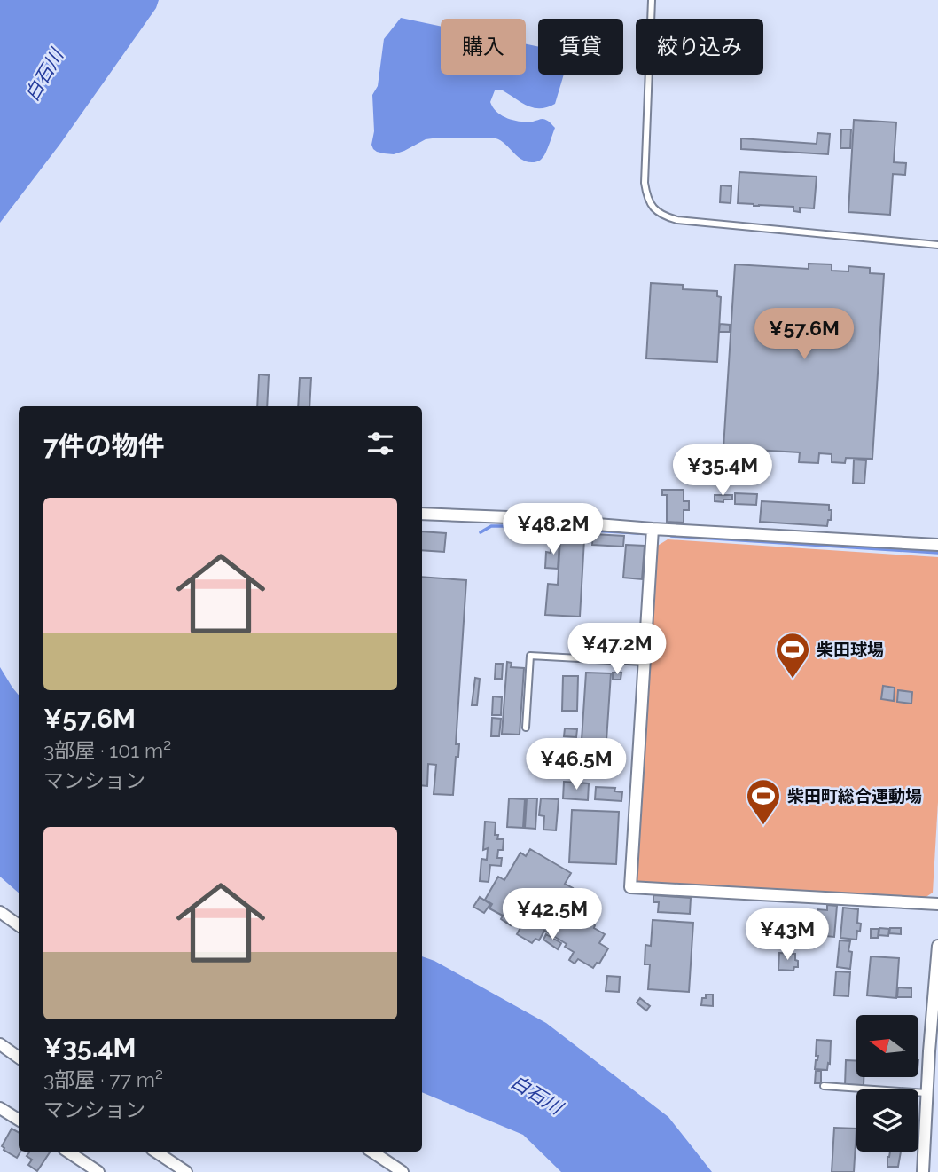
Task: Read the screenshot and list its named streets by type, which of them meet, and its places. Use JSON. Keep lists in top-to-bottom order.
{
  "water": ["白石川"],
  "places": {
    "sports": ["柴田球場", "柴田町総合運動場"]
  },
  "north": "left",
  "page": {
    "chip": ["購入", "賃貸", "絞り込み"],
    "price": [
      "¥57.6M",
      "¥35.4M",
      "¥48.2M",
      "¥47.2M",
      "¥46.5M",
      "¥42.5M",
      "¥43M"
    ],
    "heading": "7件の物件",
    "list": [
      {
        "name": "¥57.6M",
        "note": "3部屋 · 101 m² · マンション"
      },
      {
        "name": "¥35.4M",
        "note": "3部屋 · 77 m² · マンション"
      }
    ]
  }
}
